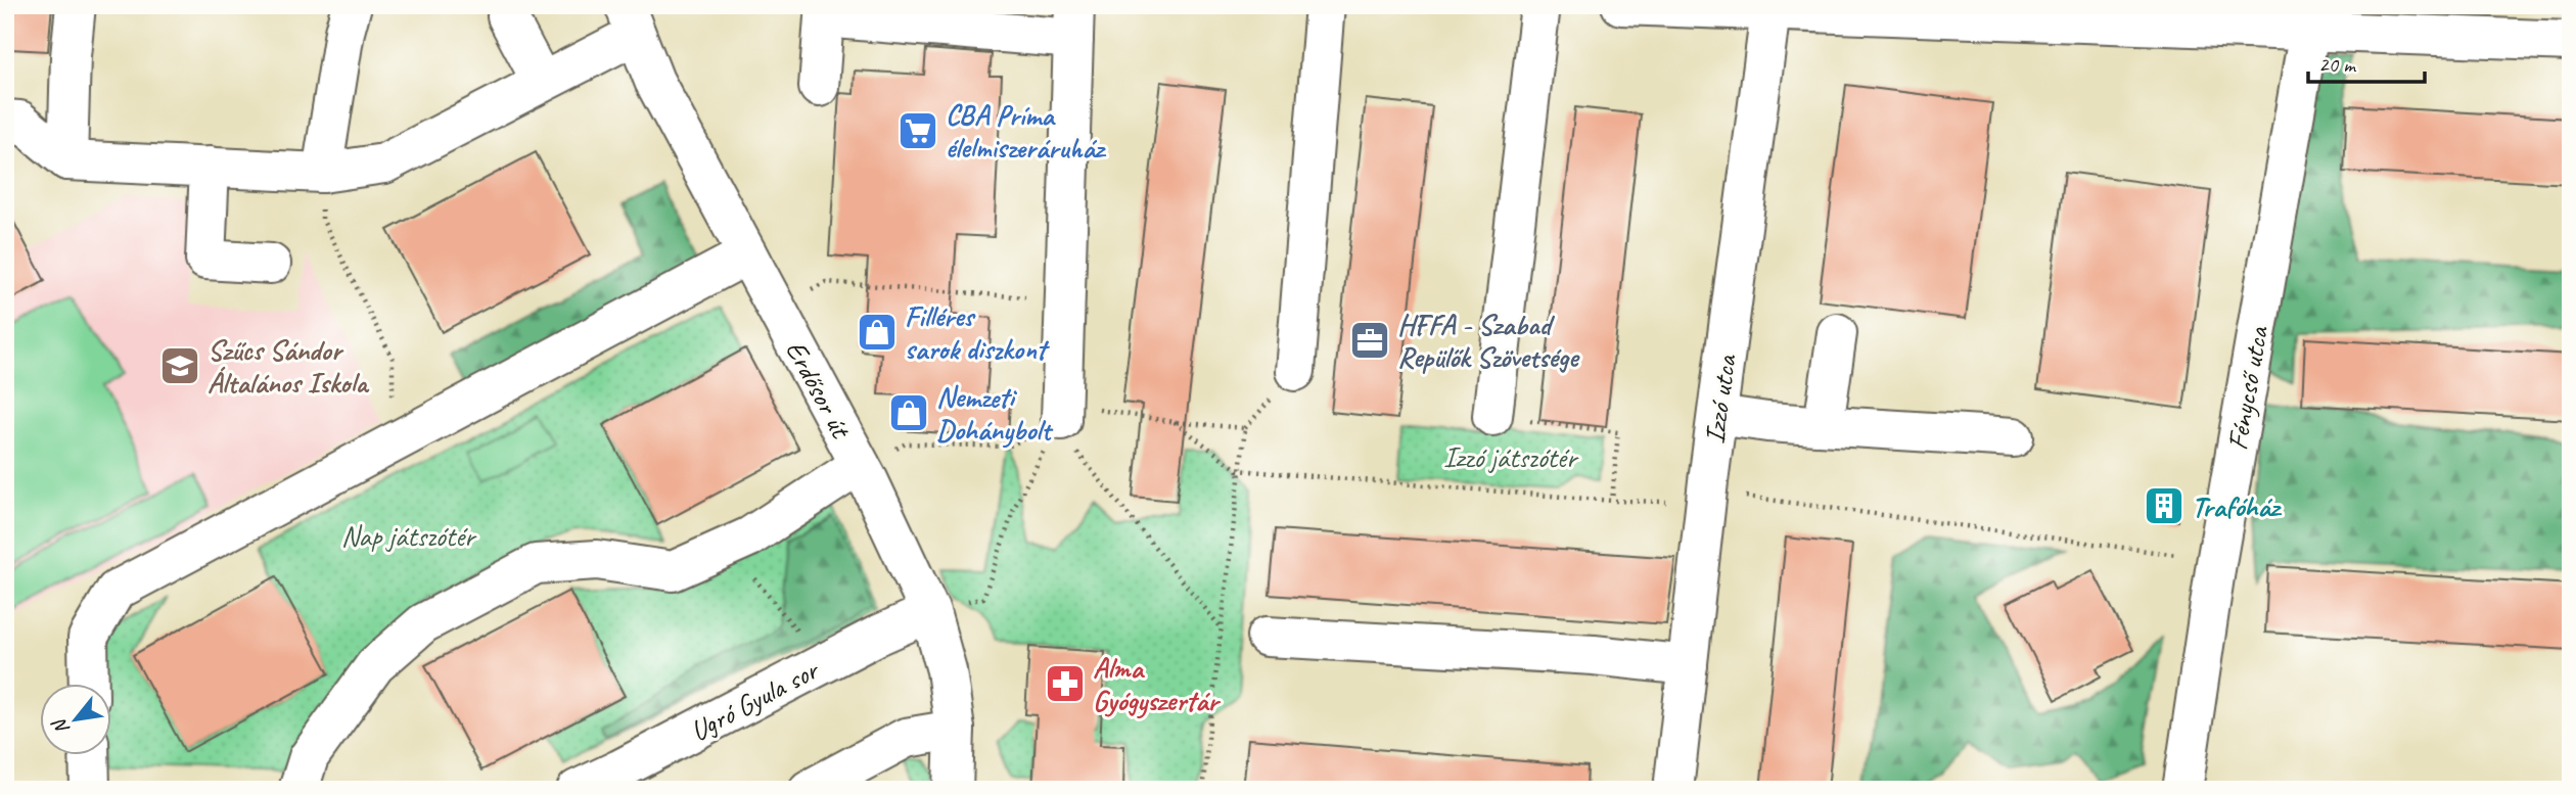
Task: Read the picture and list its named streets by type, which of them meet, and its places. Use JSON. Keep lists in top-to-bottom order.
{
  "streets": {
    "street": [
      "Erdősor út",
      "Fénycső utca",
      "Izzó utca",
      "Ugró Gyula sor"
    ]
  },
  "crossings": [
    ["Erdősor út", "Ugró Gyula sor"]
  ],
  "parks": ["Izzó játszótér", "Nap játszótér"],
  "places": {
    "supermarket": ["CBA Príma élelmiszeráruház"],
    "shop": ["Filléres sarok diszkont", "Nemzeti Dohánybolt"],
    "office": ["HFFA - Szabad Repülők Szövetsége"],
    "school or university": ["Szűcs Sándor Általános Iskola"],
    "building": ["Trafóház"],
    "pharmacy": ["Alma Gyógyszertár"]
  },
  "scale_bar": "20 m",
  "north": "bottom left"
}
